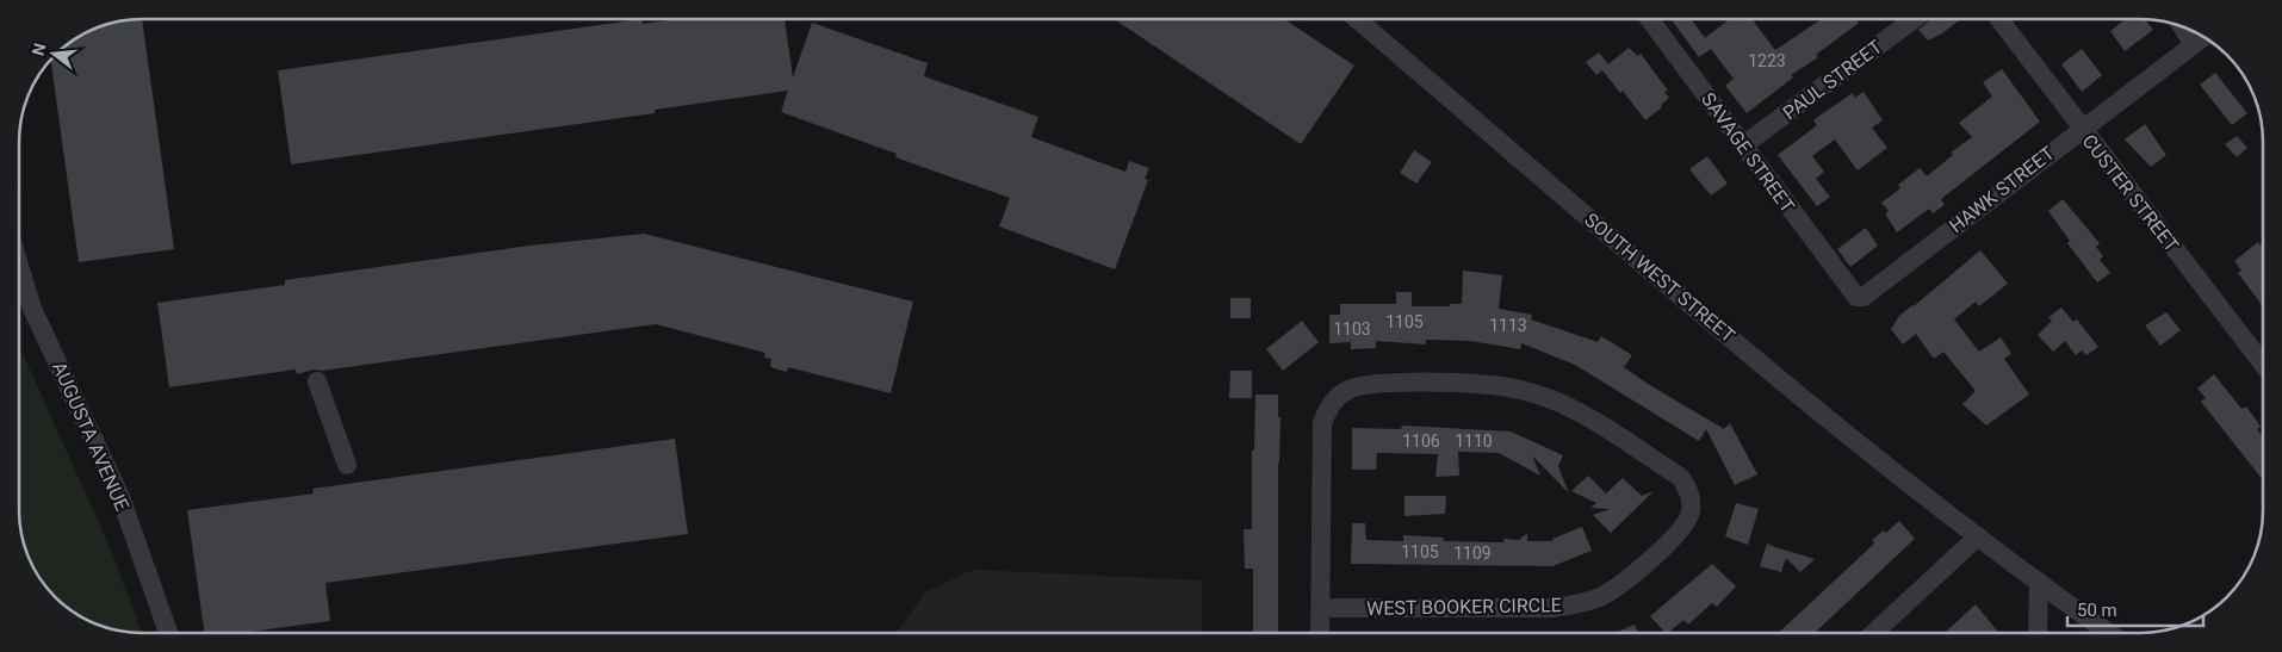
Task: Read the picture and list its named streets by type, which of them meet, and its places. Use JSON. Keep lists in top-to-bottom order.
{
  "streets": {
    "street": [
      "PAUL STREET",
      "SAVAGE STREET",
      "HAWK STREET",
      "CUSTER STREET",
      "SOUTH WEST STREET",
      "AUGUSTA AVENUE",
      "WEST BOOKER CIRCLE"
    ]
  },
  "crossings": [
    ["PAUL STREET", "SAVAGE STREET"],
    ["SAVAGE STREET", "HAWK STREET"],
    ["HAWK STREET", "CUSTER STREET"]
  ],
  "house_numbers": [
    "1223",
    "1105",
    "1113",
    "1103",
    "1106",
    "1110",
    "1105",
    "1109"
  ],
  "scale_bar": "50 m",
  "north": "left"
}
